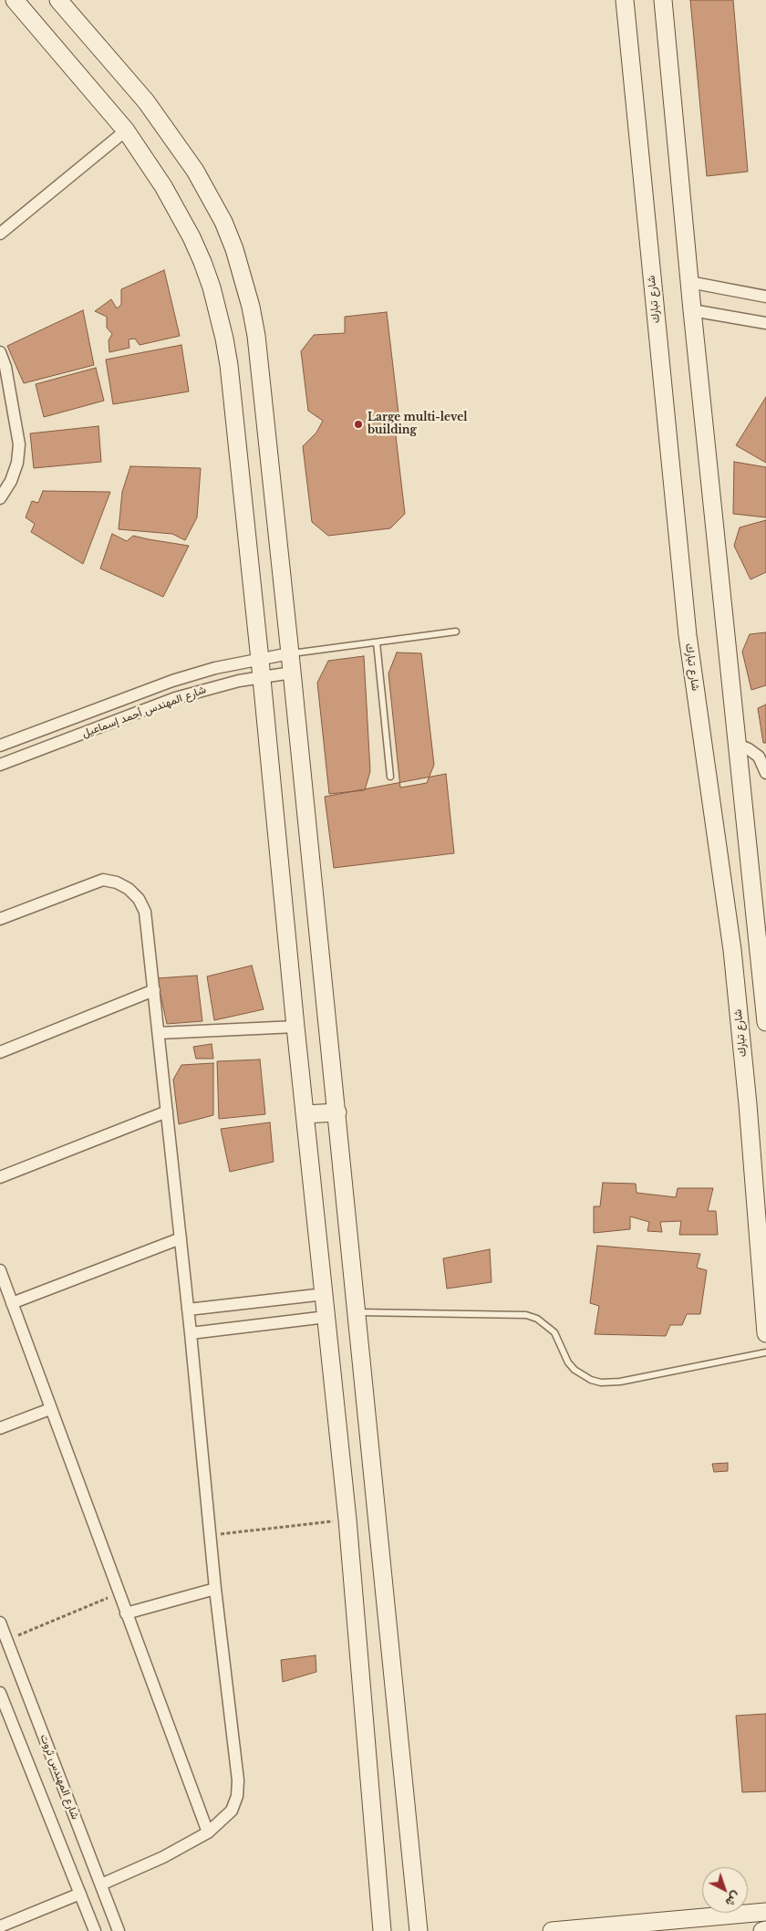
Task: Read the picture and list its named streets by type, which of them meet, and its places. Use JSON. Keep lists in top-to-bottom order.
{
  "streets": {
    "street": ["شارع تبارك", "شارع المهندس أحمد إسماعيل", "شارع المهندس ثروت"]
  },
  "places": ["Large multi-level building"],
  "north": "bottom right"
}
